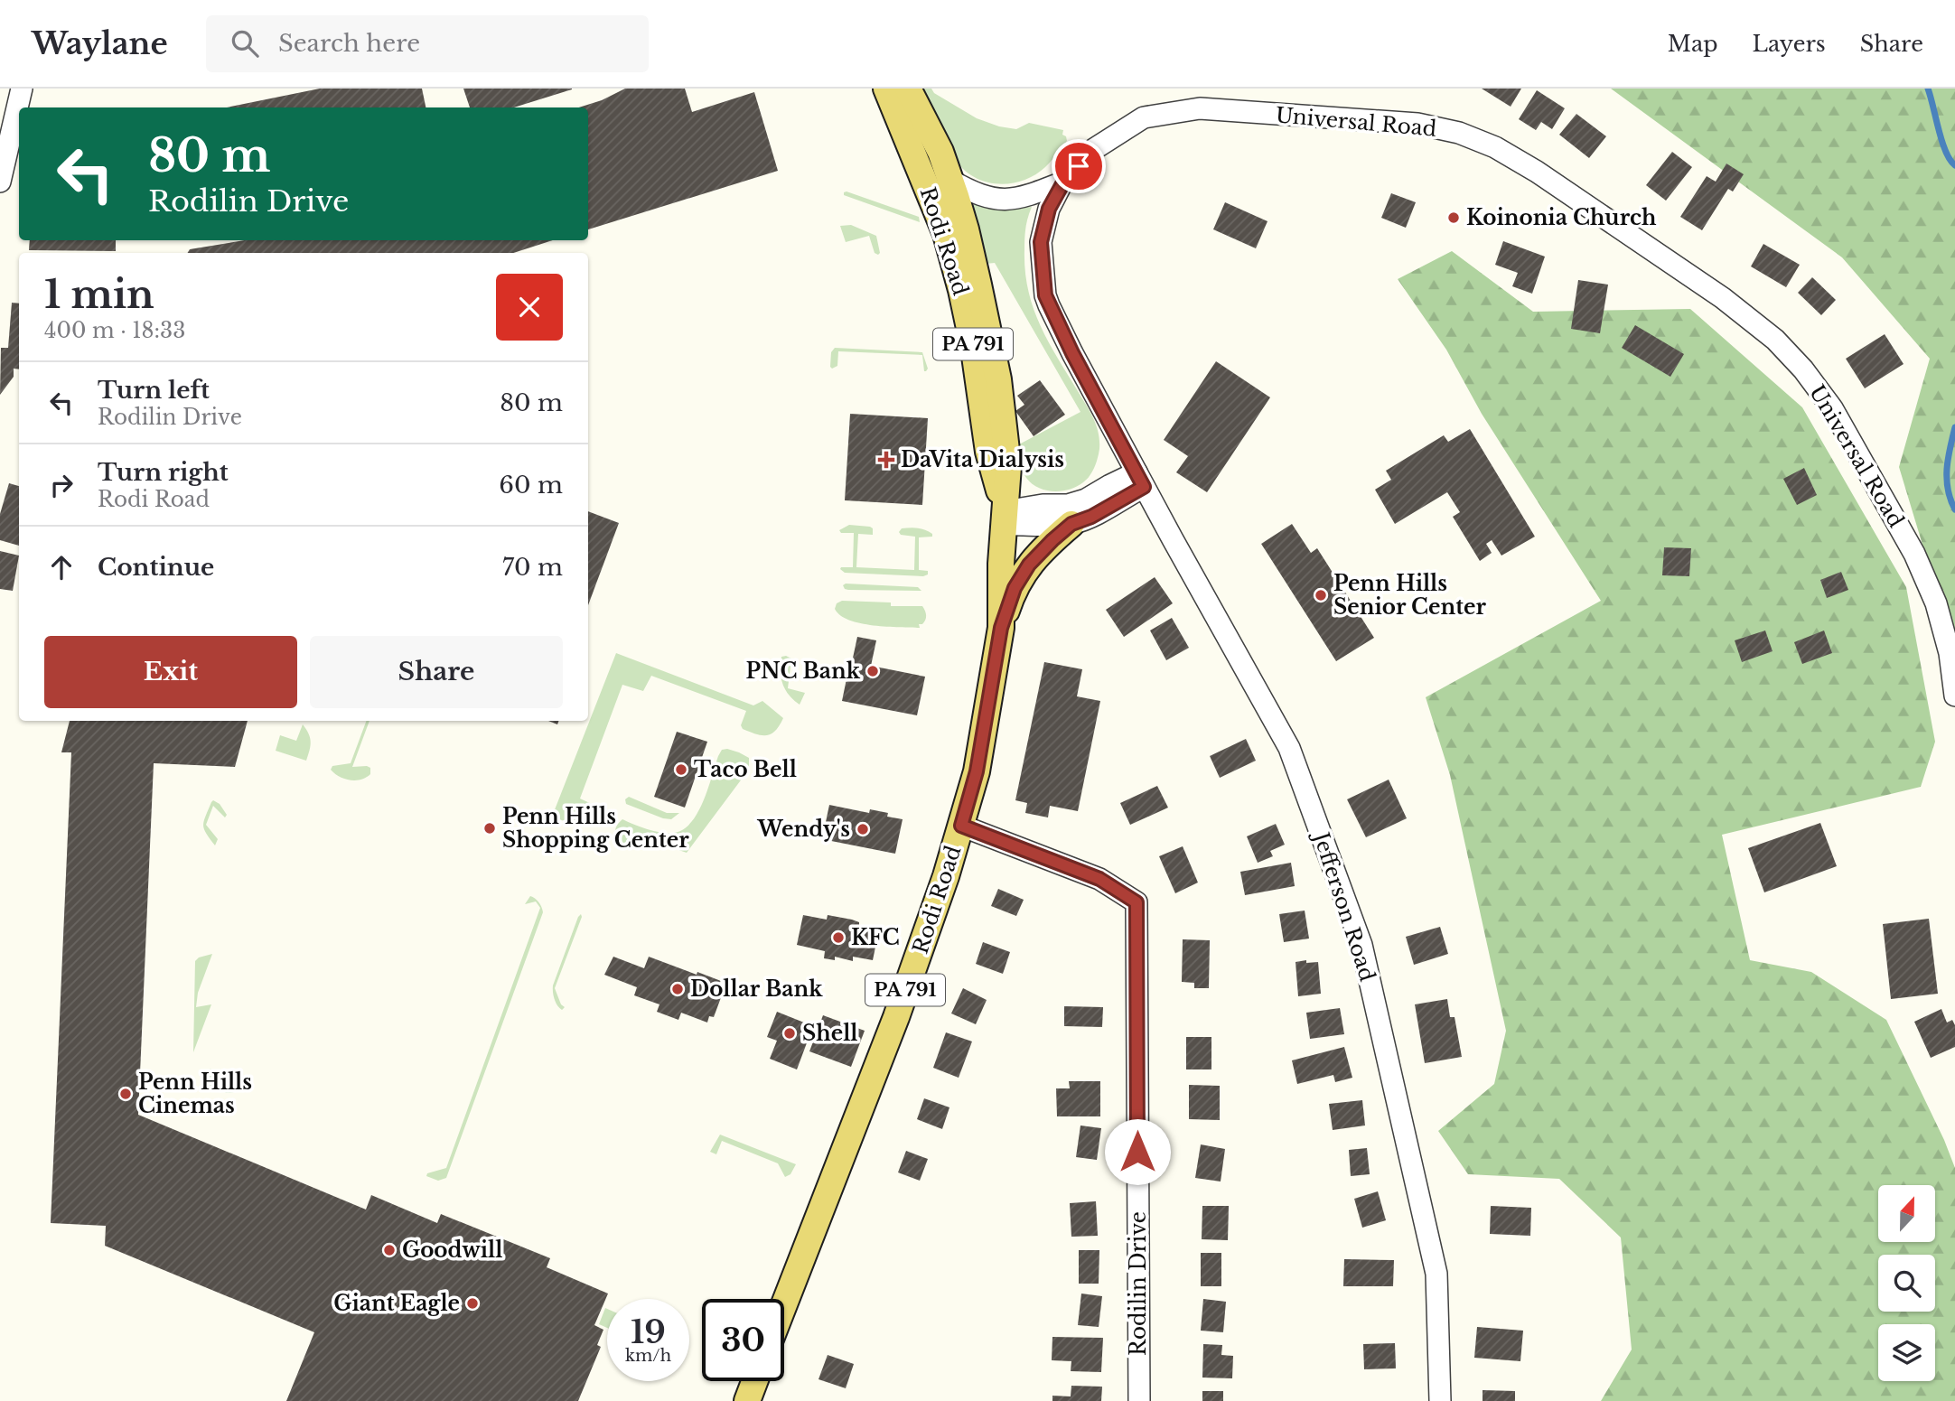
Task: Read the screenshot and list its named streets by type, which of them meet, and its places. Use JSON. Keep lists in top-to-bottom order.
{
  "streets": {
    "main road": ["Rodi Road", "PA 791"],
    "street": ["Universal Road", "Jefferson Road", "Rodilin Drive"]
  },
  "crossings": [
    ["Universal Road", "Rodi Road"],
    ["Universal Road", "Jefferson Road"],
    ["Rodi Road", "Rodilin Drive"]
  ],
  "places": {
    "other": [
      "Koinonia Church",
      "Penn Hills Senior Center",
      "PNC Bank",
      "Taco Bell",
      "Penn Hills Shopping Center",
      "Wendy's",
      "KFC",
      "Dollar Bank",
      "Shell",
      "Penn Hills Cinemas",
      "Goodwill",
      "Giant Eagle"
    ],
    "health": ["DaVita Dialysis"]
  },
  "north": "top",
  "page": {
    "header": "Waylane",
    "search": "Search here",
    "nav": ["Map", "Layers", "Share"],
    "turn": ["80 m", "Rodilin Drive"],
    "heading": ["1 min", "400 m · 18:33"],
    "list": [
      {
        "name": "Turn left",
        "note": "Rodilin Drive",
        "value": "80 m"
      },
      {
        "name": "Turn right",
        "note": "Rodi Road",
        "value": "60 m"
      },
      {
        "name": "Continue",
        "value": "70 m"
      }
    ],
    "buttons": ["Exit", "Share"],
    "speed": "19 km/h",
    "limit": "30"
  }
}
